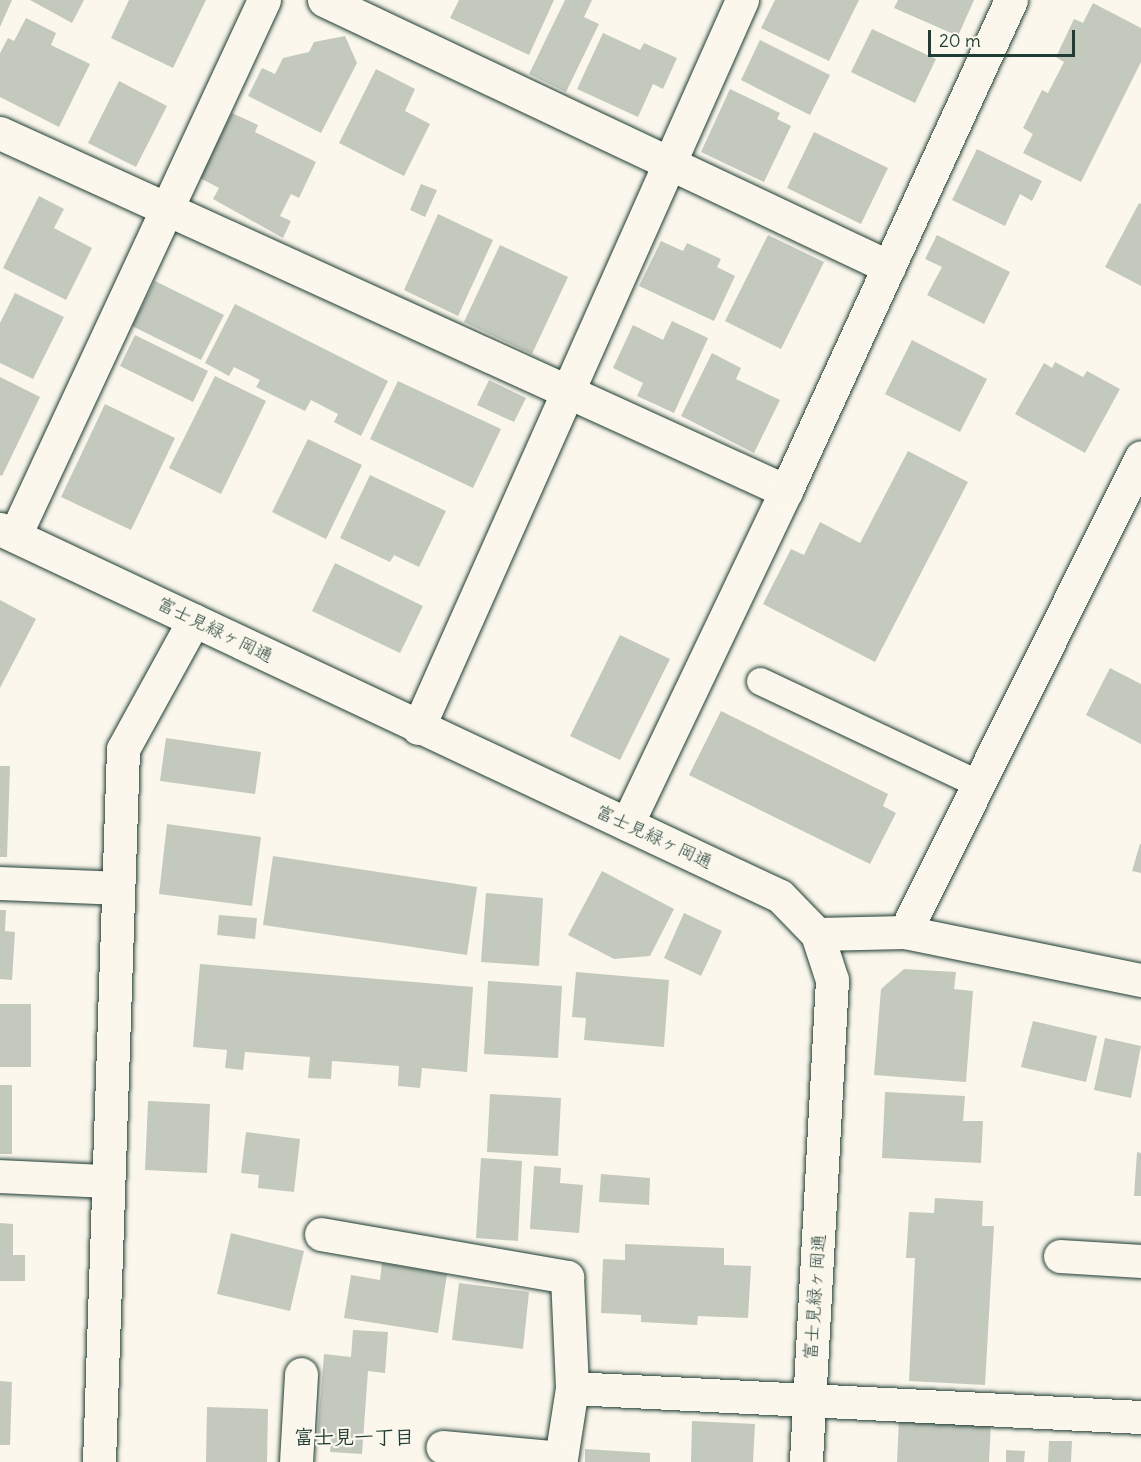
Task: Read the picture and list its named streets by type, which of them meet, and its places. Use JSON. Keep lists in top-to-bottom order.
{
  "streets": {
    "street": ["富士見緑ヶ岡通"]
  },
  "districts": ["富士見一丁目"],
  "scale_bar": "20 m"
}
